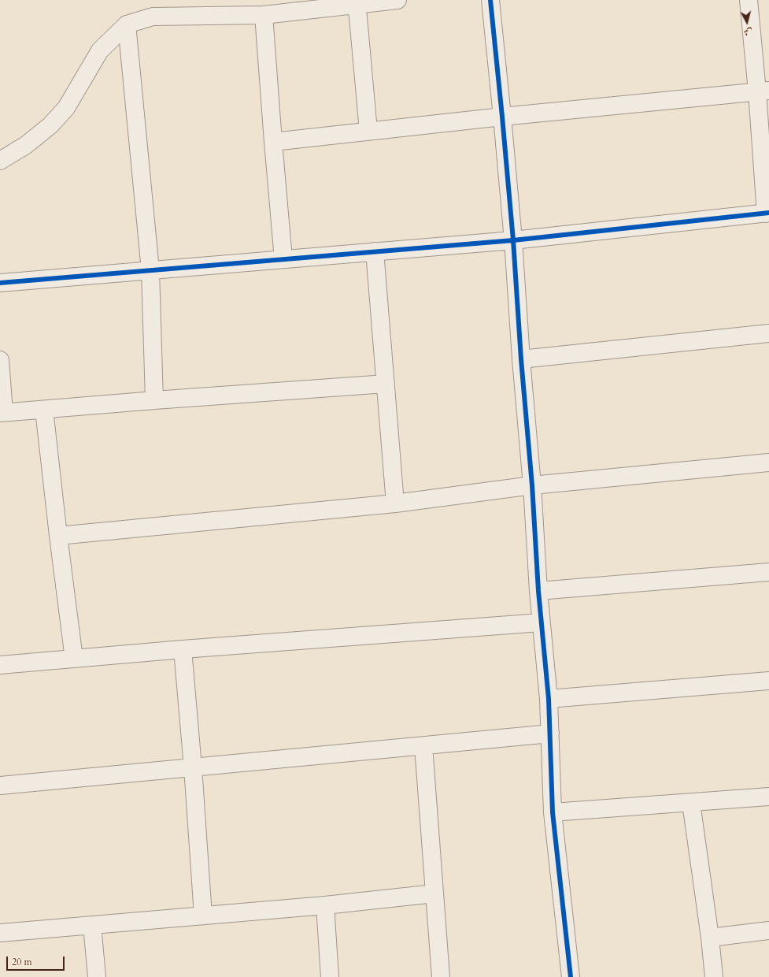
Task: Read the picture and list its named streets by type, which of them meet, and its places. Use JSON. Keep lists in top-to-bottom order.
{
  "scale_bar": "20 m",
  "north": "bottom"
}
